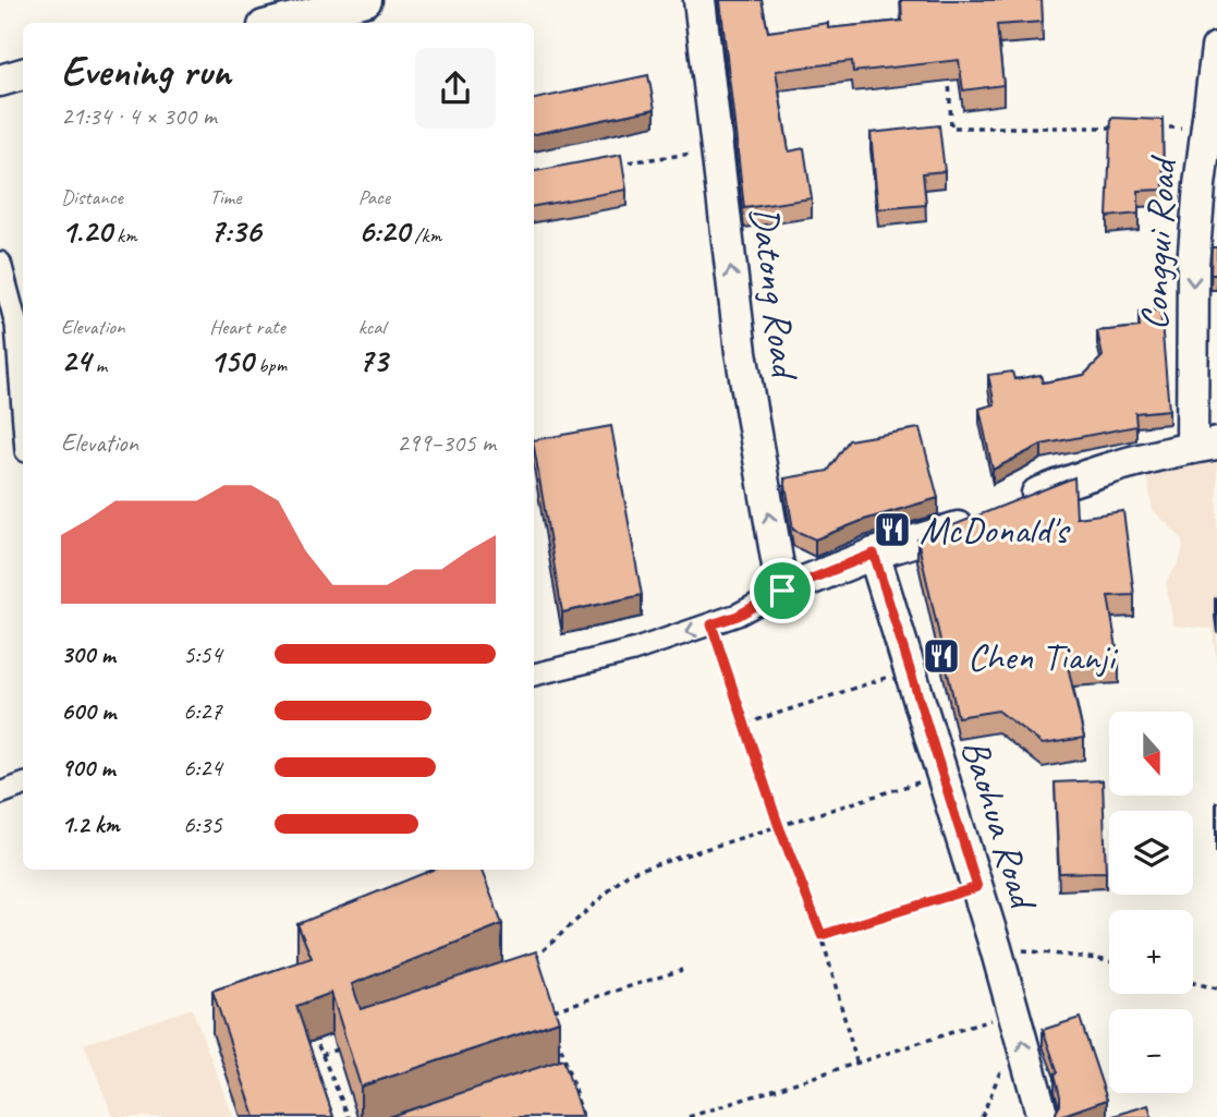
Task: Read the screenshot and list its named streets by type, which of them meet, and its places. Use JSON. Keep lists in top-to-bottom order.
{
  "streets": {
    "street": ["Conggui Road", "Datong Road", "Baohua Road"]
  },
  "one_way": ["Conggui Road", "Datong Road"],
  "places": {
    "restaurant": ["McDonald's", "Chen Tianji"]
  },
  "north": "bottom",
  "page": {
    "heading": ["Evening run", "21:34 · 4 × 300 m"],
    "stats": [
      ["Distance", "1.20 km"],
      ["Time", "7:36"],
      ["Pace", "6:20 /km"],
      ["Elevation", "24 m"],
      ["Heart rate", "150 bpm"],
      ["kcal", "73"]
    ],
    "chart": ["Elevation", "299–305 m"],
    "list": [
      {
        "name": "300 m",
        "note": "5:54"
      },
      {
        "name": "600 m",
        "note": "6:27"
      },
      {
        "name": "900 m",
        "note": "6:24"
      },
      {
        "name": "1.2 km",
        "note": "6:35"
      }
    ],
    "map_buttons": ["+", "−"]
  }
}
